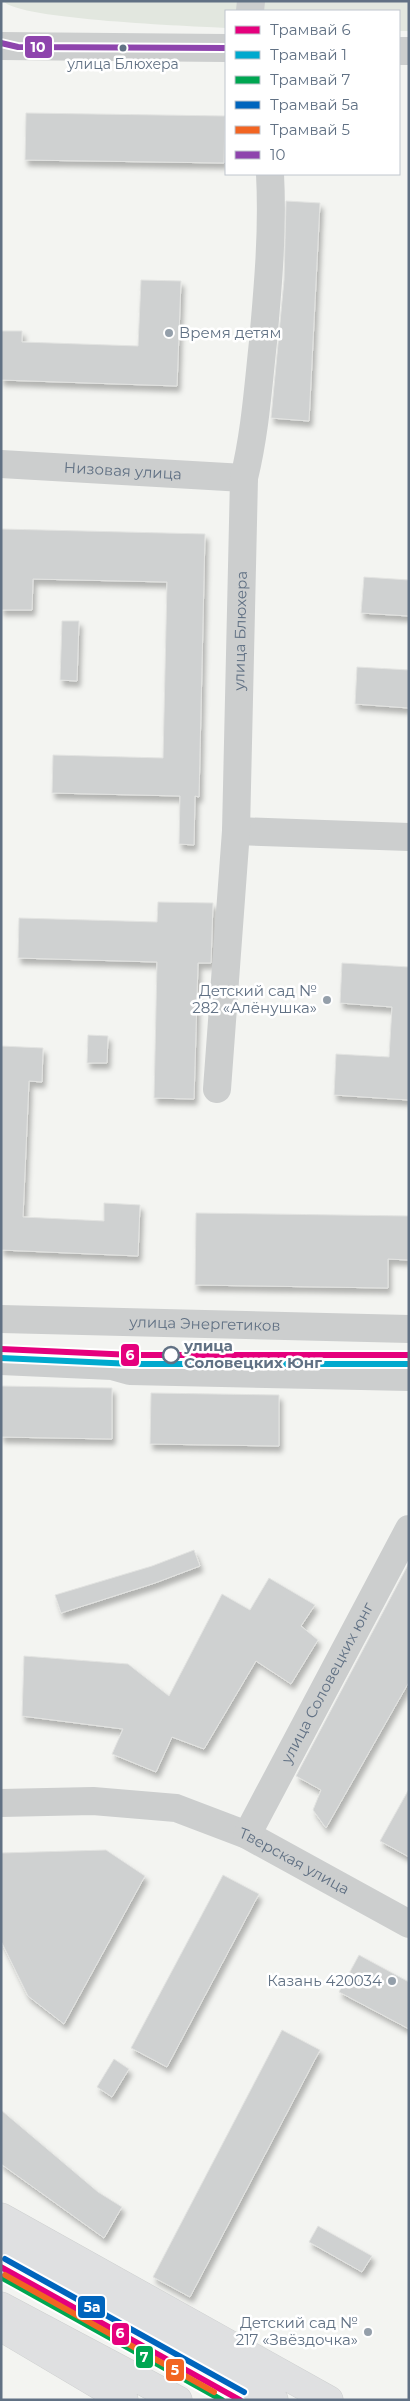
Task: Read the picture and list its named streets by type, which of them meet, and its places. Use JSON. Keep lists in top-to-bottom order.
{
  "streets": {
    "street": [
      "Низовая улица",
      "улица Блюхера",
      "улица Энергетиков",
      "улица Соловецких юнг",
      "Тверская улица"
    ]
  },
  "crossings": [
    ["Низовая улица", "улица Блюхера"],
    ["улица Соловецких юнг", "Тверская улица"]
  ],
  "places": [
    "улица Блюхера",
    "Время детям",
    "Детский сад № 282 «Алёнушка»",
    "улица Соловецких Юнг",
    "Казань 420034",
    "Детский сад № 217 «Звёздочка»"
  ],
  "lines": [
    "transit line 10",
    "tram line 6",
    "tram line 1",
    "tram line 5а",
    "tram line 5",
    "tram line 7"
  ],
  "legend": [
    "Трамвай 6",
    "Трамвай 1",
    "Трамвай 7",
    "Трамвай 5а",
    "Трамвай 5",
    "10"
  ]
}
